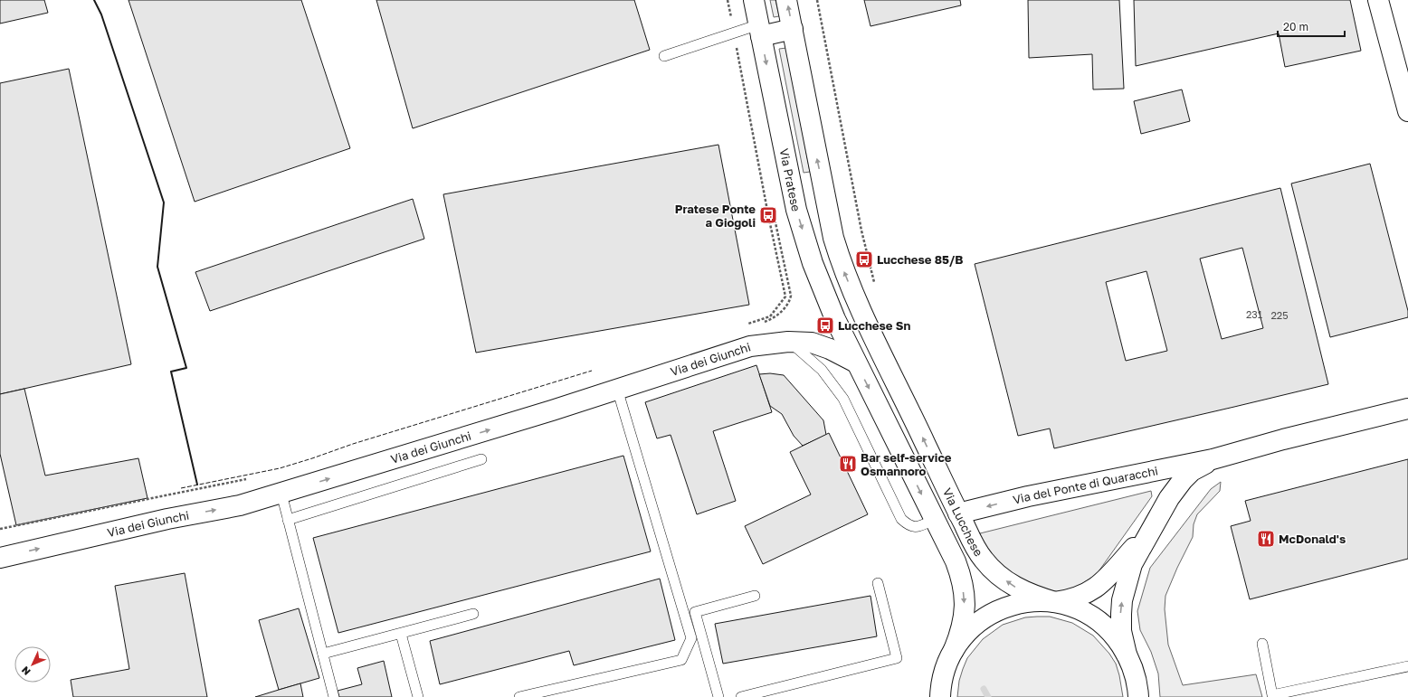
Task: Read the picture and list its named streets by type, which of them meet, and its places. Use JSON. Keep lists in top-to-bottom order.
{
  "streets": {
    "street": [
      "Via Pratese",
      "Via dei Giunchi",
      "Via del Ponte di Quaracchi",
      "Via Lucchese"
    ]
  },
  "crossings": [
    ["Via Pratese", "Via Lucchese"],
    ["Via dei Giunchi", "Via Lucchese"],
    ["Via del Ponte di Quaracchi", "Via Lucchese"]
  ],
  "one_way": ["Via Pratese", "Via dei Giunchi"],
  "places": {
    "bus stop": ["Pratese Ponte a Giogoli", "Lucchese 85/B", "Lucchese Sn"],
    "restaurant": ["Bar self-service Osmannoro", "McDonald's"]
  },
  "house_numbers": ["231", "225"],
  "scale_bar": "20 m",
  "north": "bottom left"
}
